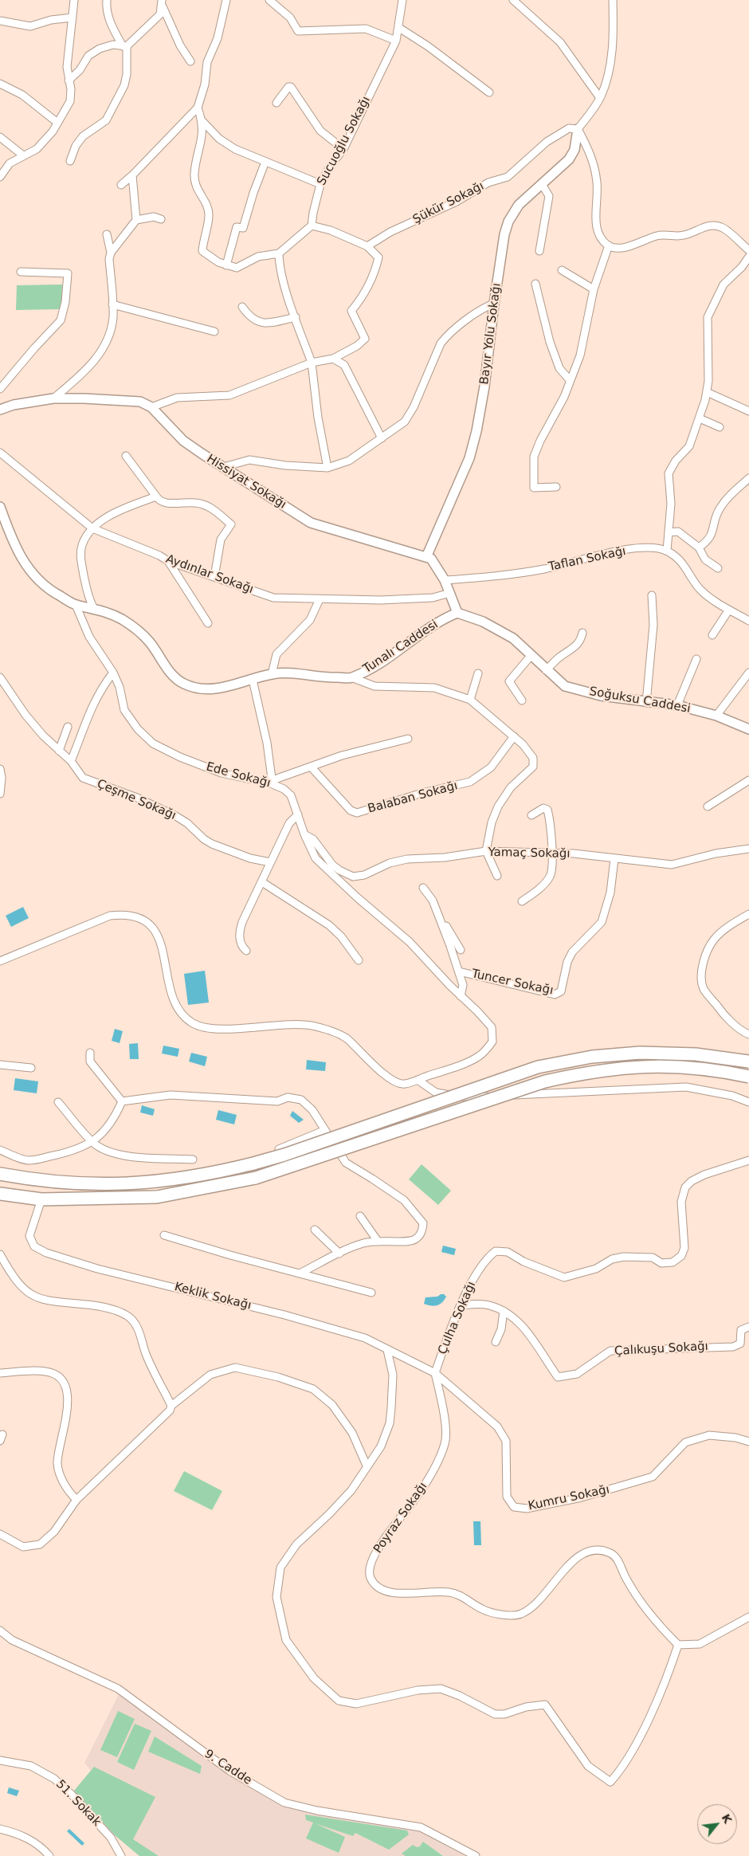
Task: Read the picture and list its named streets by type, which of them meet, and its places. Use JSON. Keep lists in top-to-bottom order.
{
  "streets": {
    "street": [
      "Sucuoğlu Sokağı",
      "Şükür Sokağı",
      "Bayır Yolu Sokağı",
      "Hissiyat Sokağı",
      "Taflan Sokağı",
      "Aydınlar Sokağı",
      "Tunalı Caddesi",
      "Soğuksu Caddesi",
      "Ede Sokağı",
      "Balaban Sokağı",
      "Çeşme Sokağı",
      "Yamaç Sokağı",
      "Tuncer Sokağı",
      "Keklik Sokağı",
      "Çulha Sokağı",
      "Çalıkuşu Sokağı",
      "Kumru Sokağı",
      "Poyraz Sokağı",
      "9. Cadde",
      "51. Sokak"
    ]
  },
  "crossings": [
    ["Şükür Sokağı", "Bayır Yolu Sokağı"],
    ["Bayır Yolu Sokağı", "Hissiyat Sokağı"],
    ["Hissiyat Sokağı", "Taflan Sokağı"],
    ["Hissiyat Sokağı", "Aydınlar Sokağı"],
    ["Hissiyat Sokağı", "Tunalı Caddesi"],
    ["Hissiyat Sokağı", "Soğuksu Caddesi"],
    ["Tunalı Caddesi", "Soğuksu Caddesi"],
    ["Tunalı Caddesi", "Ede Sokağı"],
    ["Ede Sokağı", "Yamaç Sokağı"],
    ["Yamaç Sokağı", "Tuncer Sokağı"],
    ["Keklik Sokağı", "Çulha Sokağı"],
    ["Keklik Sokağı", "Kumru Sokağı"],
    ["Keklik Sokağı", "Poyraz Sokağı"],
    ["Çulha Sokağı", "Çalıkuşu Sokağı"],
    ["Çulha Sokağı", "Kumru Sokağı"],
    ["Çulha Sokağı", "Poyraz Sokağı"],
    ["Kumru Sokağı", "Poyraz Sokağı"]
  ],
  "north": "top right"
}
